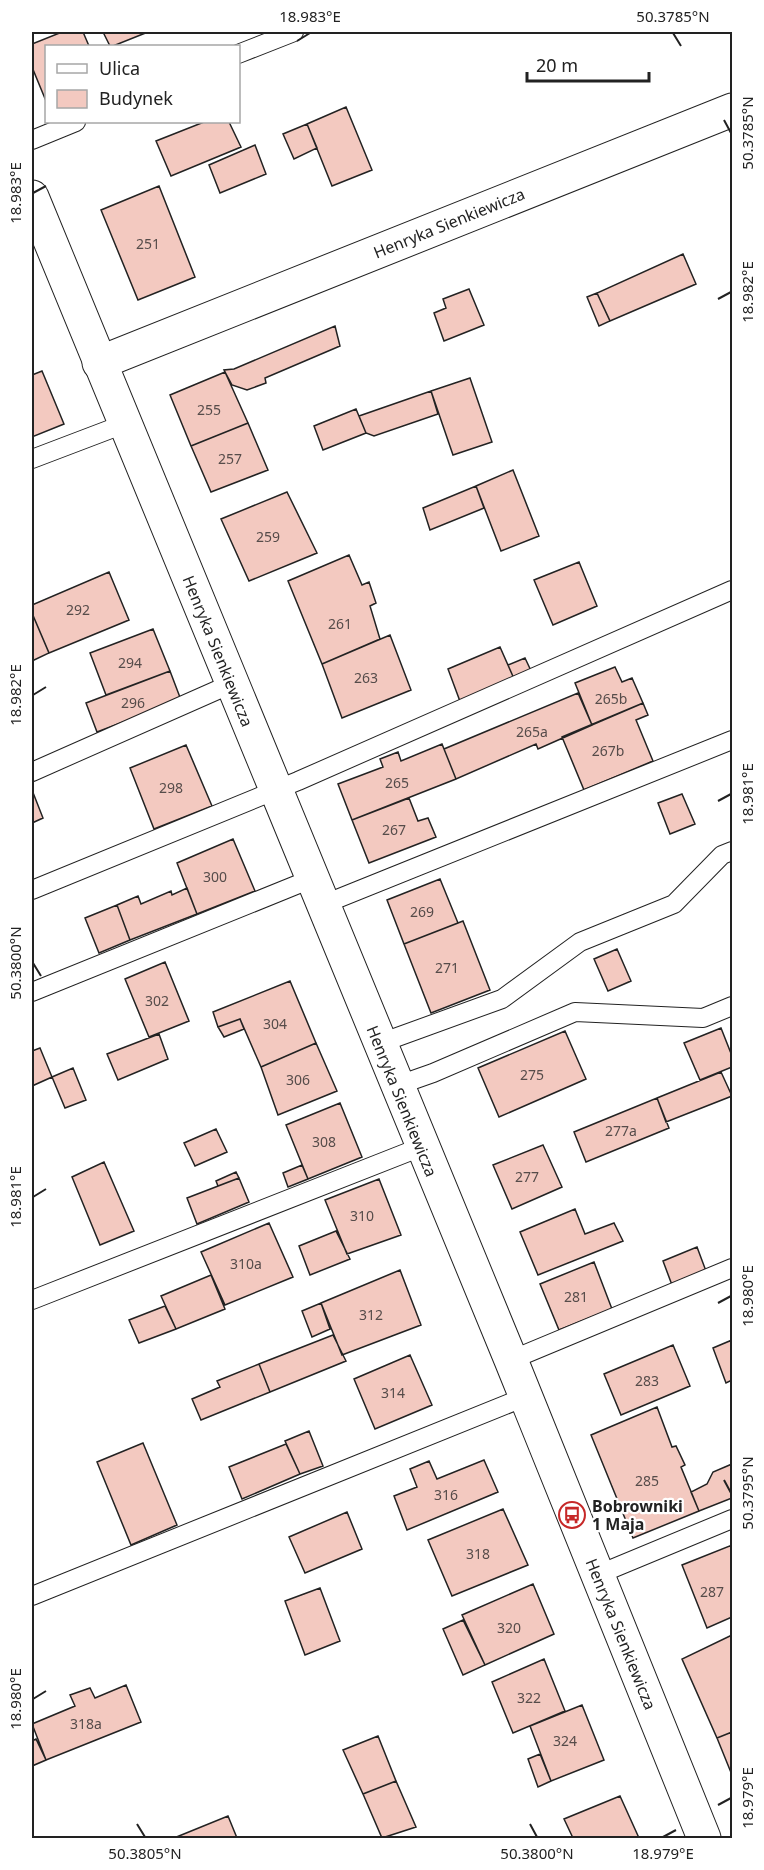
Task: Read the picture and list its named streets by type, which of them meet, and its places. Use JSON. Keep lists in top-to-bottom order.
{
  "streets": {
    "street": ["Henryka Sienkiewicza"]
  },
  "places": {
    "bus stop": ["Bobrowniki 1 Maja"]
  },
  "house_numbers": [
    "251",
    "255",
    "257",
    "259",
    "292",
    "261",
    "294",
    "263",
    "265b",
    "296",
    "265a",
    "267b",
    "265",
    "298",
    "267",
    "300",
    "269",
    "271",
    "302",
    "304",
    "275",
    "306",
    "277a",
    "308",
    "277",
    "310",
    "310a",
    "281",
    "312",
    "283",
    "314",
    "285",
    "316",
    "318",
    "287",
    "320",
    "322",
    "318a",
    "324"
  ],
  "legend": ["Ulica", "Budynek"],
  "scale_bar": "20 m",
  "coordinates": [
    "18.983°E",
    "50.3785°N",
    "18.982°E",
    "18.981°E",
    "50.3800°N",
    "18.980°E",
    "50.3795°N",
    "18.979°E",
    "50.3805°N"
  ]
}
